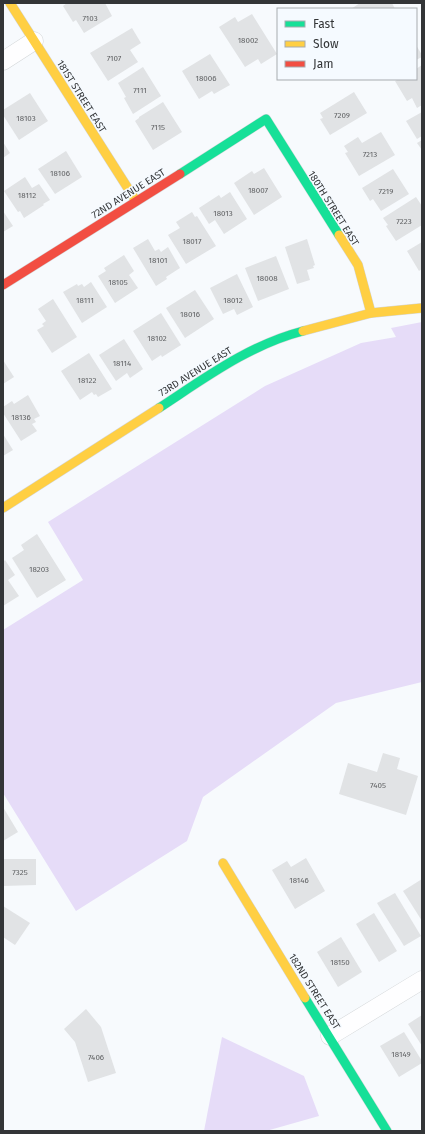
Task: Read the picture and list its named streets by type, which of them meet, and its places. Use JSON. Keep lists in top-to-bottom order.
{
  "streets": {
    "street": [
      "181ST STREET EAST",
      "72ND AVENUE EAST",
      "180TH STREET EAST",
      "73RD AVENUE EAST",
      "182ND STREET EAST"
    ]
  },
  "crossings": [
    ["181ST STREET EAST", "72ND AVENUE EAST"],
    ["72ND AVENUE EAST", "180TH STREET EAST"],
    ["180TH STREET EAST", "73RD AVENUE EAST"]
  ],
  "house_numbers": [
    "7103",
    "18002",
    "7107",
    "18006",
    "7111",
    "7209",
    "18103",
    "7115",
    "7213",
    "18106",
    "18007",
    "7219",
    "18112",
    "18013",
    "7223",
    "18017",
    "18101",
    "18008",
    "18105",
    "18111",
    "18012",
    "18016",
    "18102",
    "18114",
    "18122",
    "18136",
    "18203",
    "7405",
    "7325",
    "18146",
    "18150",
    "18149",
    "7406"
  ],
  "legend": ["Fast", "Slow", "Jam"]
}
